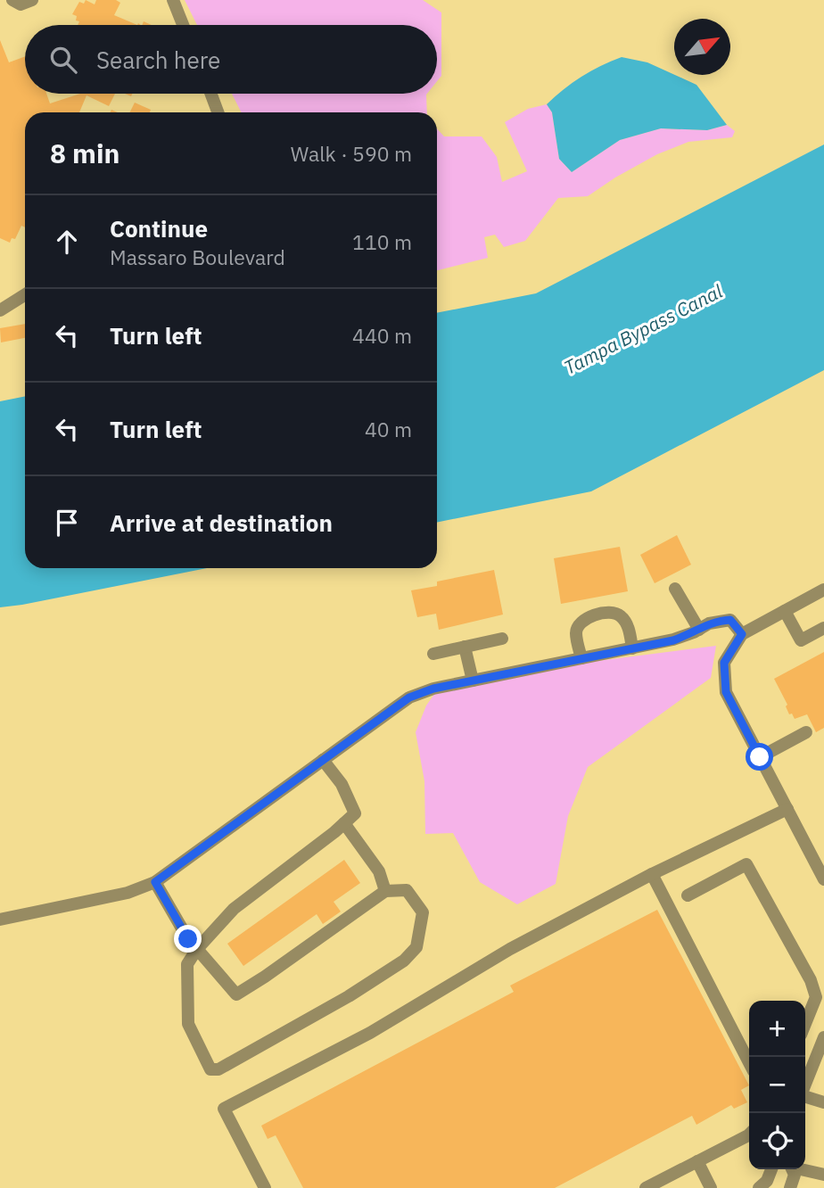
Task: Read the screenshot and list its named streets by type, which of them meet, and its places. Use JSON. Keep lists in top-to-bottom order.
{
  "water": ["Tampa Bypass Canal"],
  "north": "top right",
  "page": {
    "search": "Search here",
    "heading": ["8 min", "Walk · 590 m"],
    "list": [
      ["Continue", "Massaro Boulevard", "110 m"],
      ["Turn left", "440 m"],
      ["Turn left", "40 m"],
      "Arrive at destination"
    ],
    "map_buttons": ["+", "−"]
  }
}
